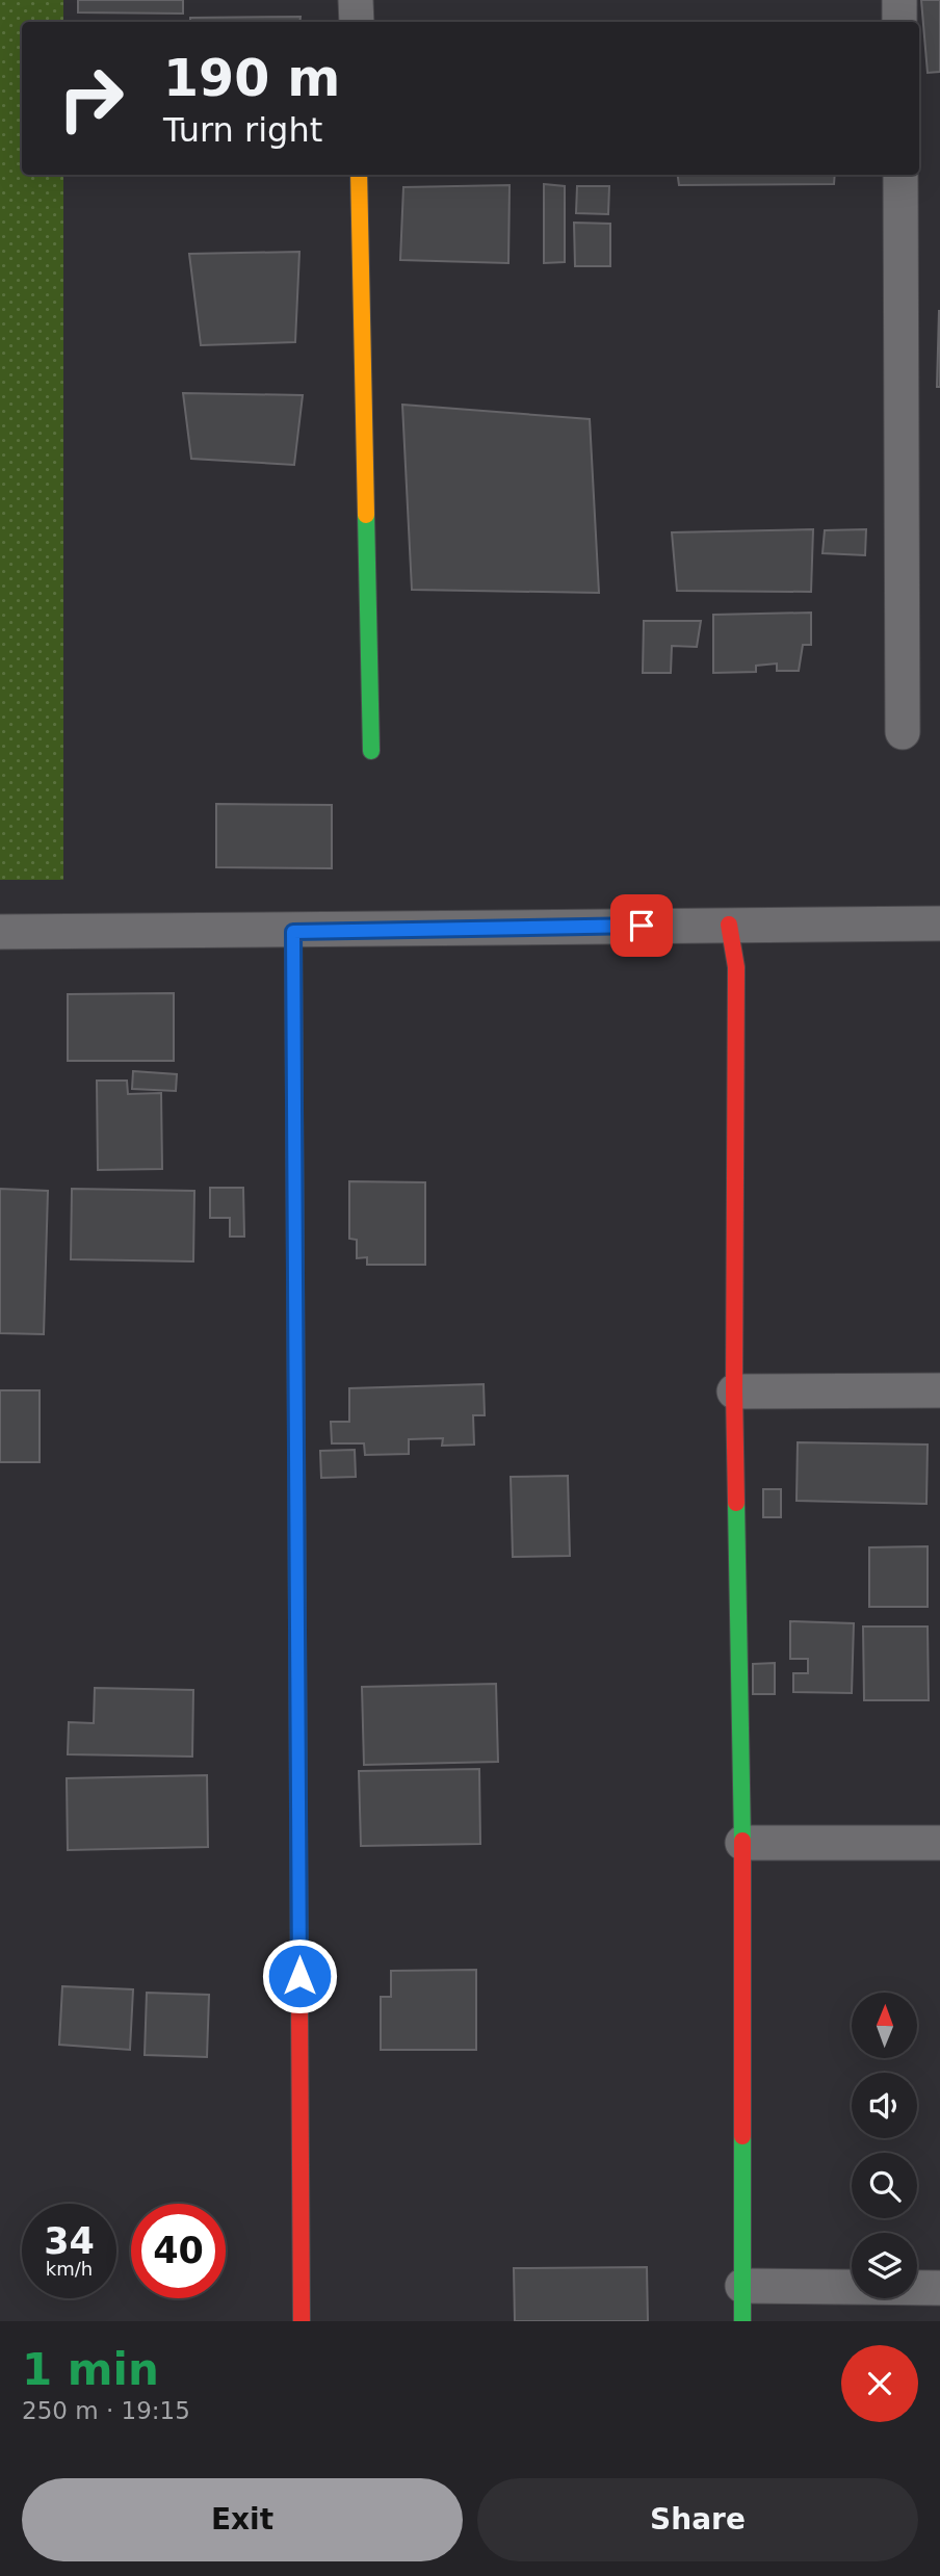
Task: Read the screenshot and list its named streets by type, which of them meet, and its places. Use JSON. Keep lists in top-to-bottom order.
{
  "north": "top",
  "page": {
    "turn": ["190 m", "Turn right"],
    "speed": "34 km/h",
    "limit": "40",
    "heading": ["1 min", "250 m · 19:15"],
    "buttons": ["Exit", "Share"]
  }
}
